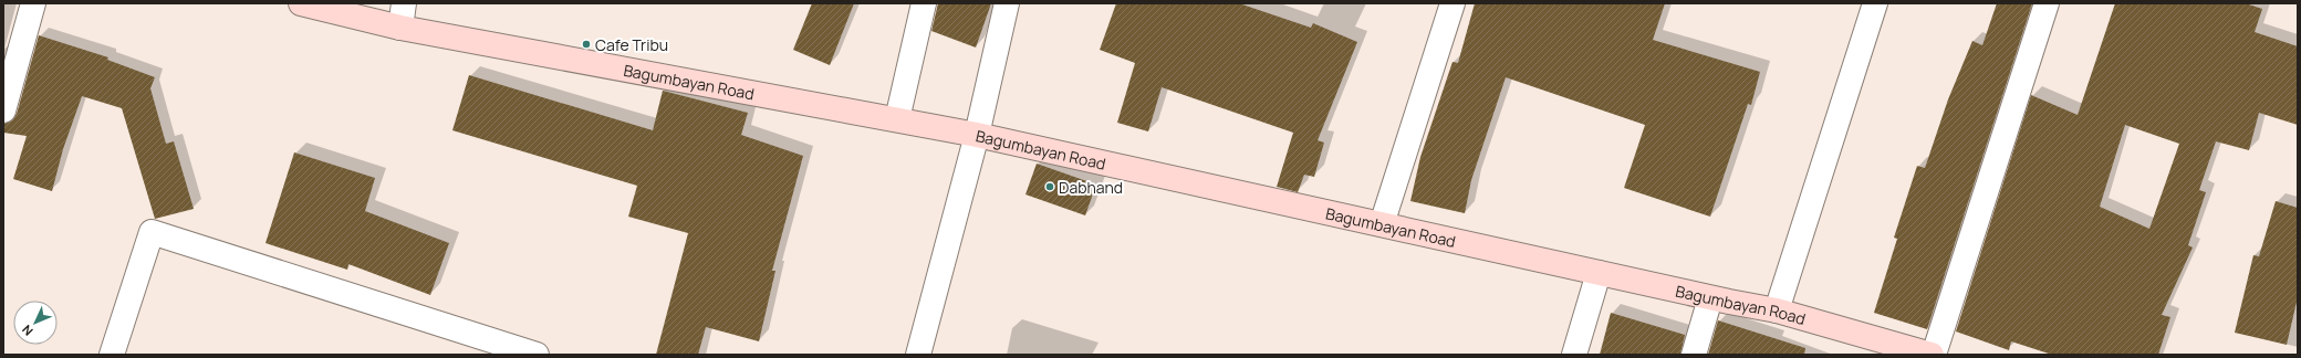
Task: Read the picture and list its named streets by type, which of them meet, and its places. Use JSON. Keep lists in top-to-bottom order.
{
  "streets": {
    "street": ["Bagumbayan Road"]
  },
  "places": ["Cafe Tribu", "Dabhand"],
  "north": "bottom left"
}
